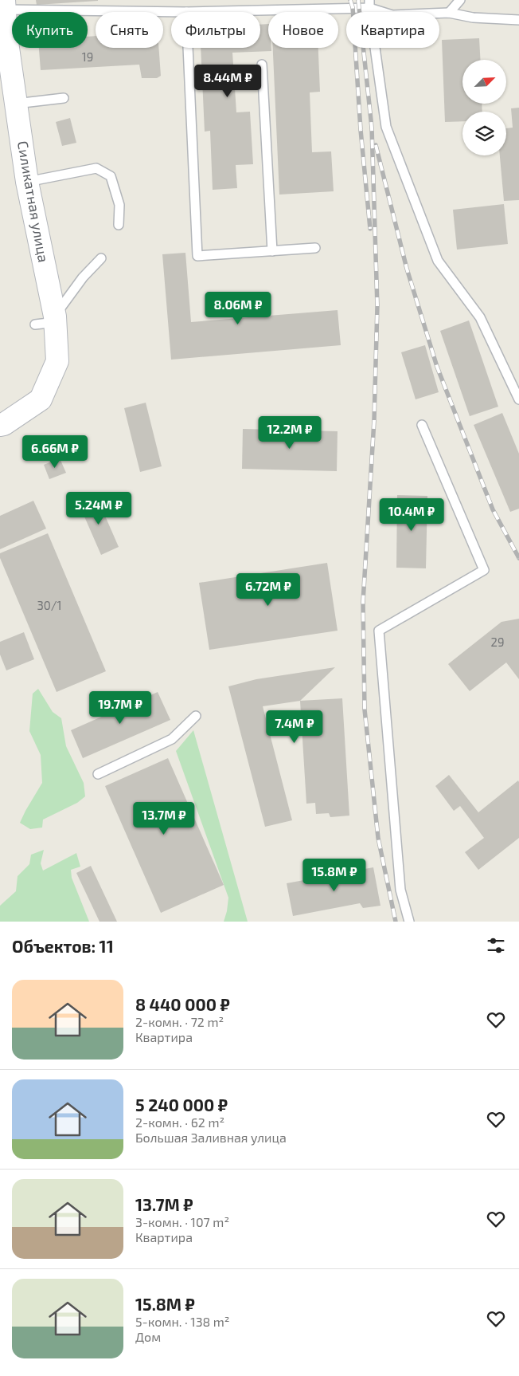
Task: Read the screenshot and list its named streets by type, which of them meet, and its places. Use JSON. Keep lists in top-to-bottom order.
{
  "streets": {
    "street": ["Силикатная улица"]
  },
  "house_numbers": ["19", "30/1", "29"],
  "north": "top right",
  "page": {
    "chip": [
      "Купить",
      "Снять",
      "Фильтры",
      "Новое",
      "Квартира"
    ],
    "price": [
      "8.44M ₽",
      "8.06M ₽",
      "12.2M ₽",
      "6.66M ₽",
      "5.24M ₽",
      "10.4M ₽",
      "6.72M ₽",
      "19.7M ₽",
      "7.4M ₽",
      "13.7M ₽",
      "15.8M ₽"
    ],
    "heading": "Объектов: 11",
    "list": [
      {
        "name": "8 440 000 ₽",
        "note": "2-комн. · 72 m² · Квартира"
      },
      {
        "name": "5 240 000 ₽",
        "note": "2-комн. · 62 m² · Большая Заливная улица"
      },
      {
        "name": "13.7M ₽",
        "note": "3-комн. · 107 m² · Квартира"
      },
      {
        "name": "15.8M ₽",
        "note": "5-комн. · 138 m² · Дом"
      }
    ]
  }
}
